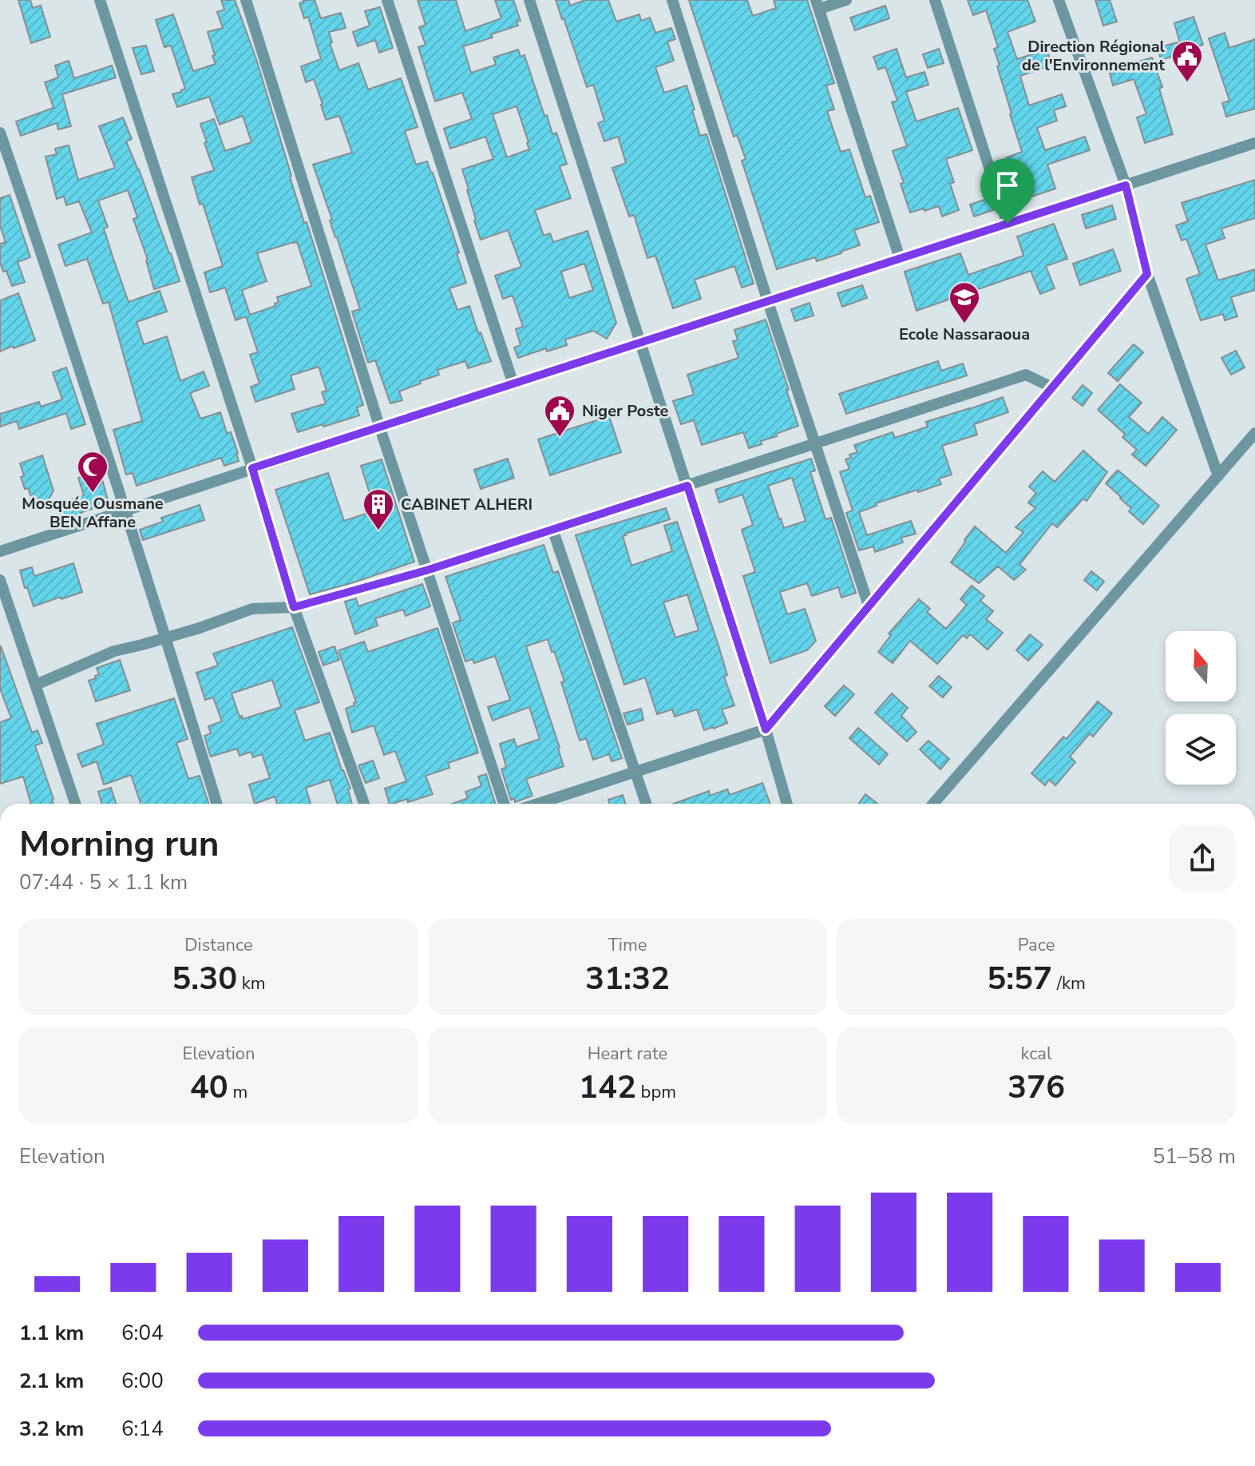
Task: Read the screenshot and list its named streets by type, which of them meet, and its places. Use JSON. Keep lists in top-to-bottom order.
{
  "places": {
    "public building": ["Direction Régional de l'Environnement", "Niger Poste"],
    "school or university": ["Ecole Nassaraoua"],
    "mosque": ["Mosquée Ousmane BEN Affane"],
    "building": ["CABINET ALHERI"]
  },
  "north": "top",
  "page": {
    "heading": ["Morning run", "07:44 · 5 × 1.1 km"],
    "stats": [
      ["Distance", "5.30 km"],
      ["Time", "31:32"],
      ["Pace", "5:57 /km"],
      ["Elevation", "40 m"],
      ["Heart rate", "142 bpm"],
      ["kcal", "376"]
    ],
    "chart": ["Elevation", "51–58 m"],
    "list": [
      {
        "name": "1.1 km",
        "note": "6:04"
      },
      {
        "name": "2.1 km",
        "note": "6:00"
      },
      {
        "name": "3.2 km",
        "note": "6:14"
      }
    ]
  }
}
